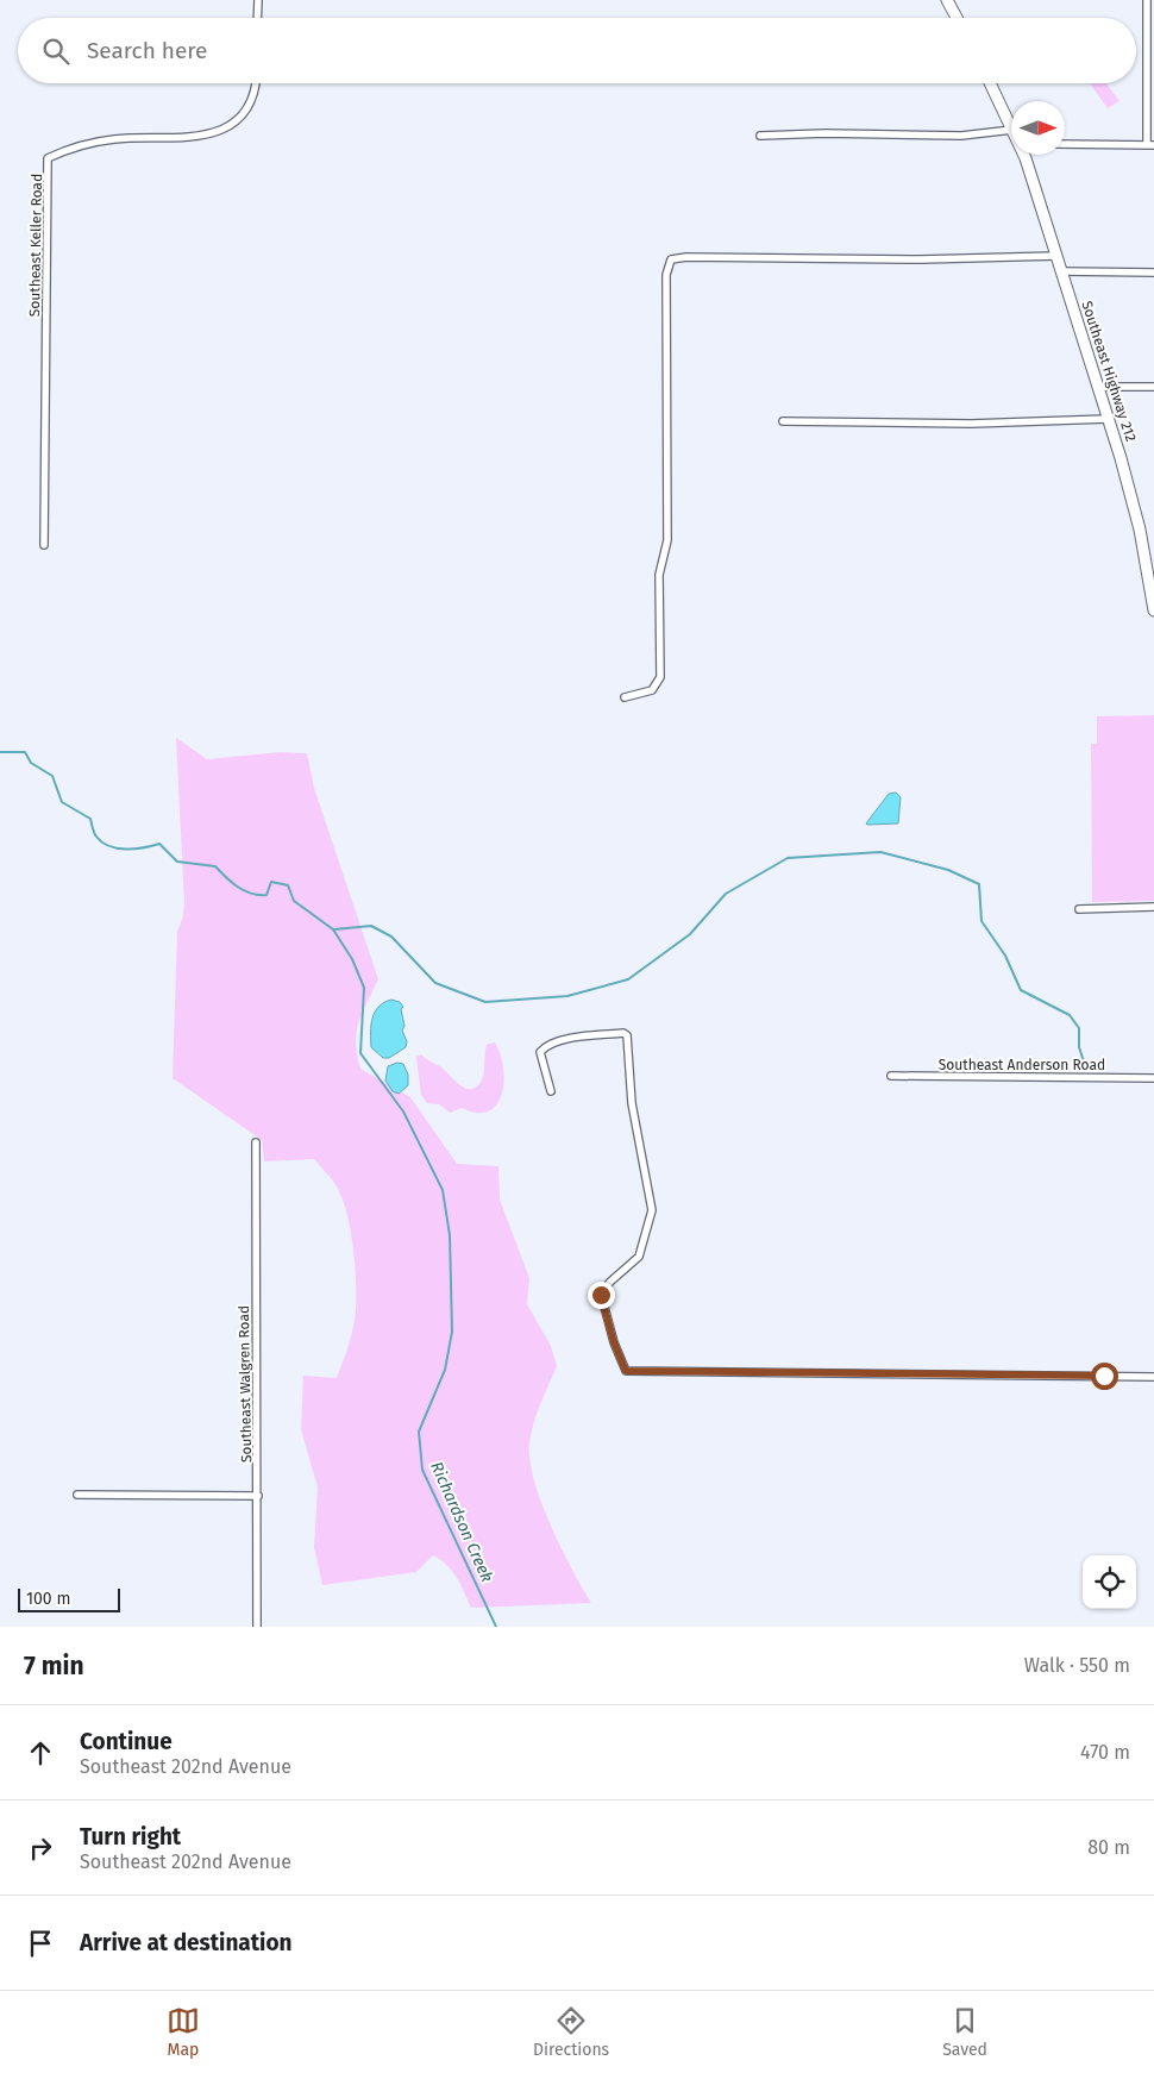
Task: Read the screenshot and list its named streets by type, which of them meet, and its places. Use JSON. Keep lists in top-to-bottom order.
{
  "streets": {
    "highway": ["Southeast Highway 212"],
    "street": ["Southeast Keller Road", "Southeast Anderson Road", "Southeast Walgren Road"]
  },
  "water": ["Richardson Creek"],
  "scale_bar": "100 m",
  "north": "right",
  "page": {
    "search": "Search here",
    "scale": "100 m",
    "heading": ["7 min", "Walk · 550 m"],
    "list": [
      ["Continue", "Southeast 202nd Avenue", "470 m"],
      ["Turn right", "Southeast 202nd Avenue", "80 m"],
      "Arrive at destination"
    ],
    "nav": ["Map", "Directions", "Saved"]
  }
}
